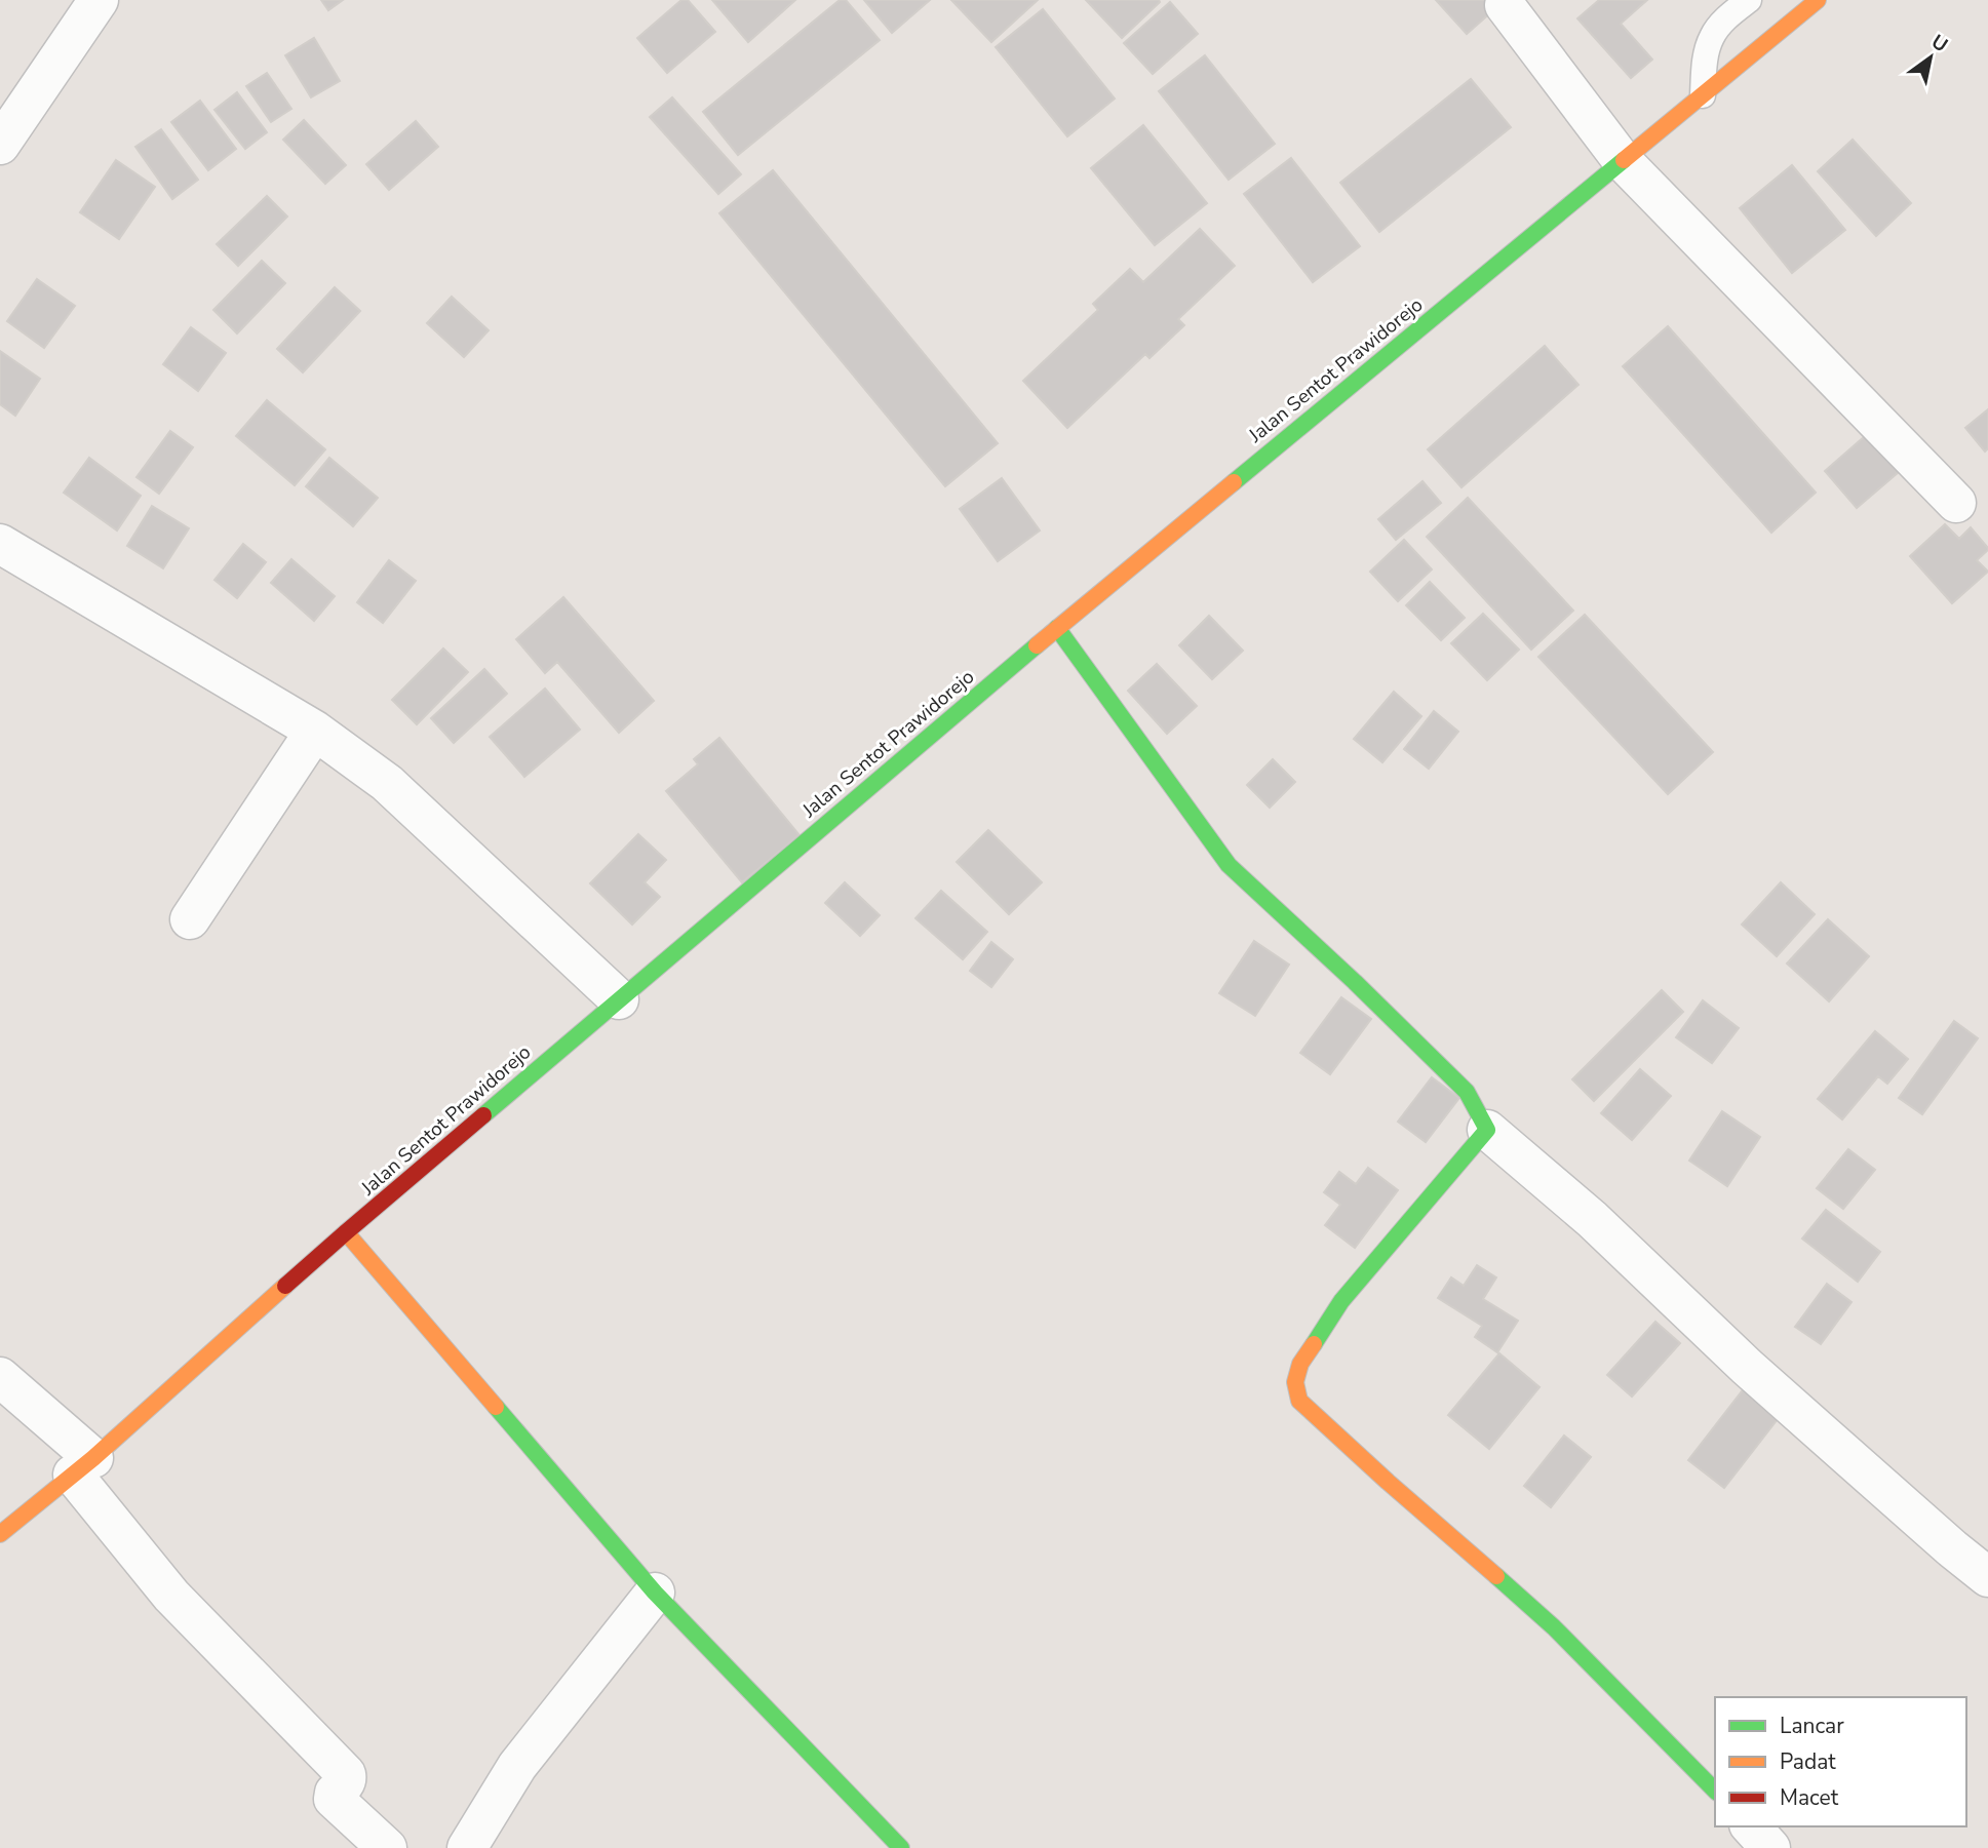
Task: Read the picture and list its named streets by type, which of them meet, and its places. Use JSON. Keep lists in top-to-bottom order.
{
  "streets": {
    "main road": ["Jalan Sentot Prawidorejo"]
  },
  "legend": ["Lancar", "Padat", "Macet"],
  "north": "top right"
}
